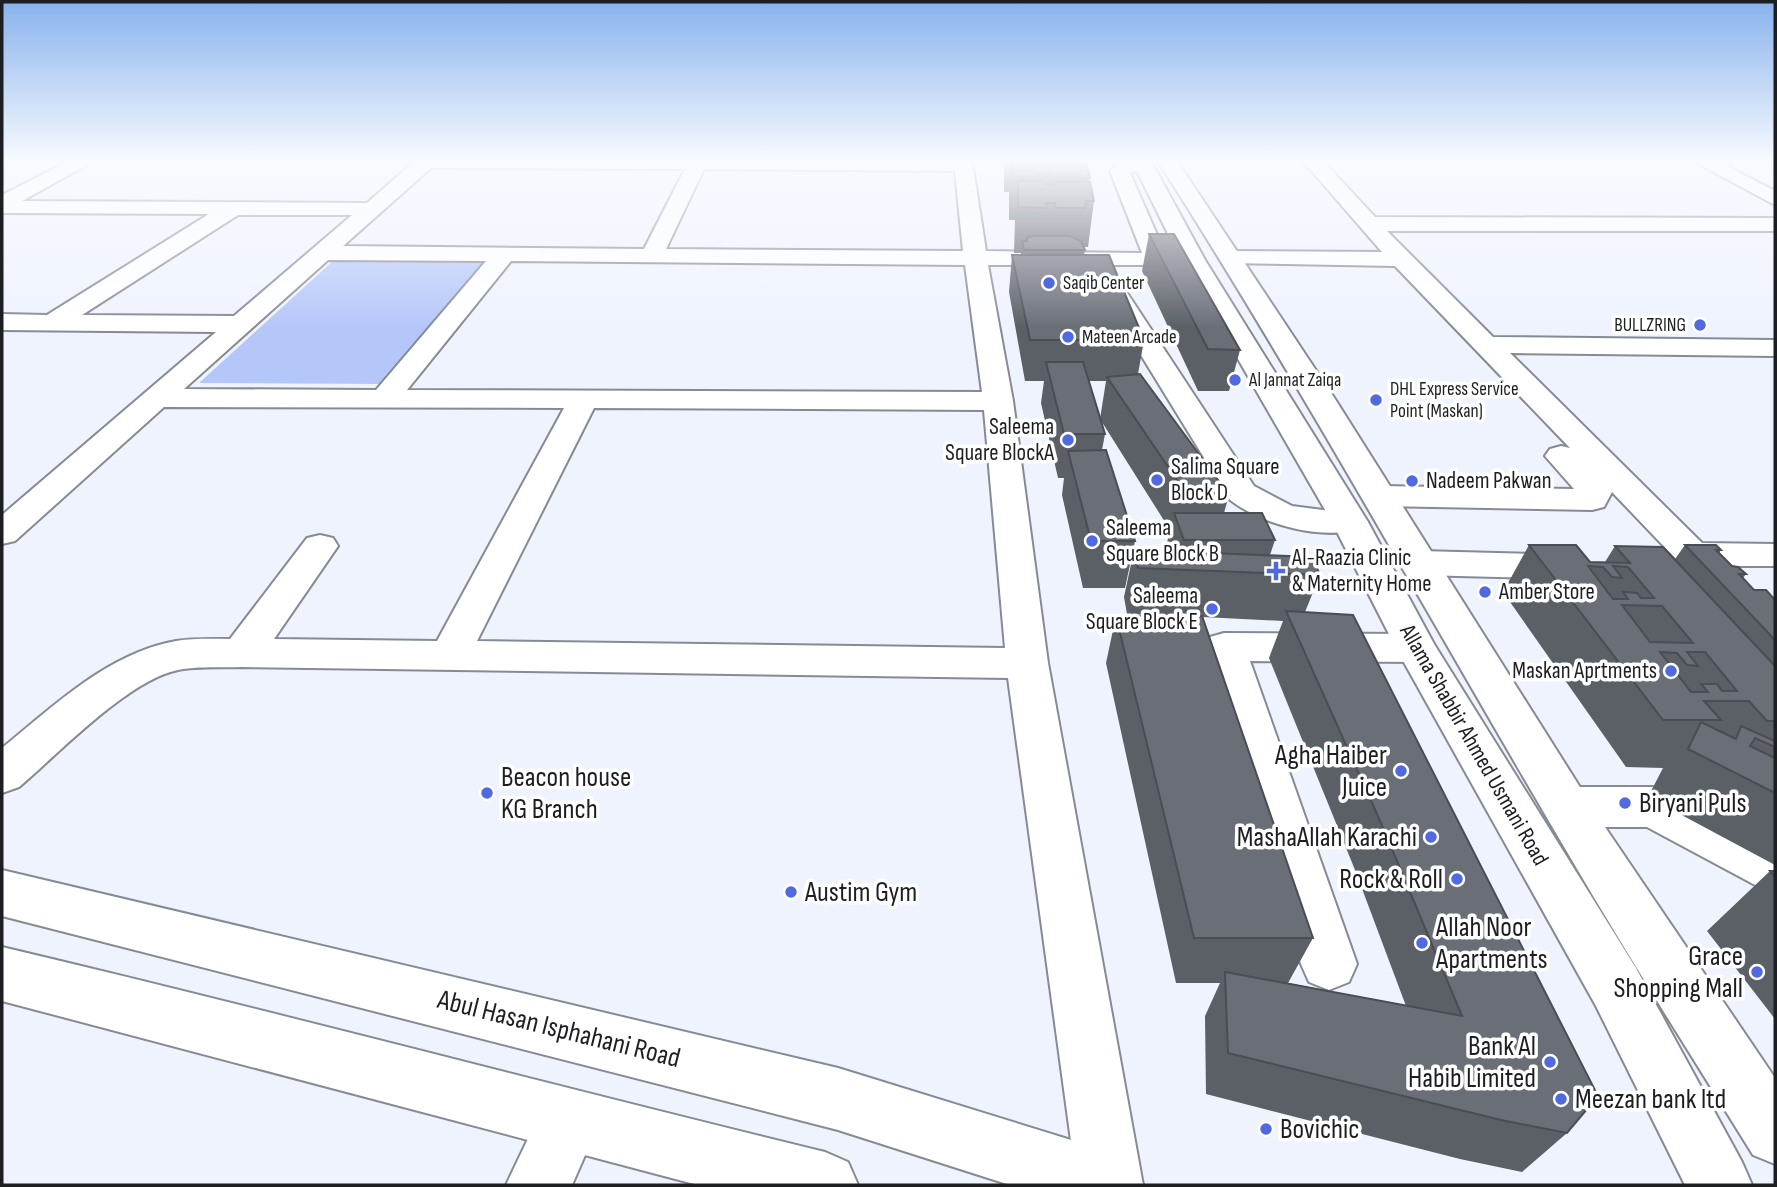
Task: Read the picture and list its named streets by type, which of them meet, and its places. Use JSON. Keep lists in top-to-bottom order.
{
  "streets": {
    "street": ["Allama Shabbir Ahmed Usmani Road", "Abul Hasan Isphahani Road"]
  },
  "places": {
    "other": [
      "Saqib Center",
      "BULLZRING",
      "Mateen Arcade",
      "Al Jannat Zaiqa",
      "DHL Express Service Point (Maskan)",
      "Saleema Square BlockA",
      "Salima Square Block D",
      "Nadeem Pakwan",
      "Saleema Square Block B",
      "Amber Store",
      "Saleema Square Block E",
      "Maskan Aprtments",
      "Agha Haiber Juice",
      "Beacon house KG Branch",
      "Biryani Puls",
      "MashaAllah Karachi",
      "Rock & Roll",
      "Austim Gym",
      "Allah Noor Apartments",
      "Grace Shopping Mall",
      "Bank Al Habib Limited",
      "Meezan bank ltd",
      "Bovichic"
    ],
    "health": ["Al-Raazia Clinic & Maternity Home"]
  }
}
